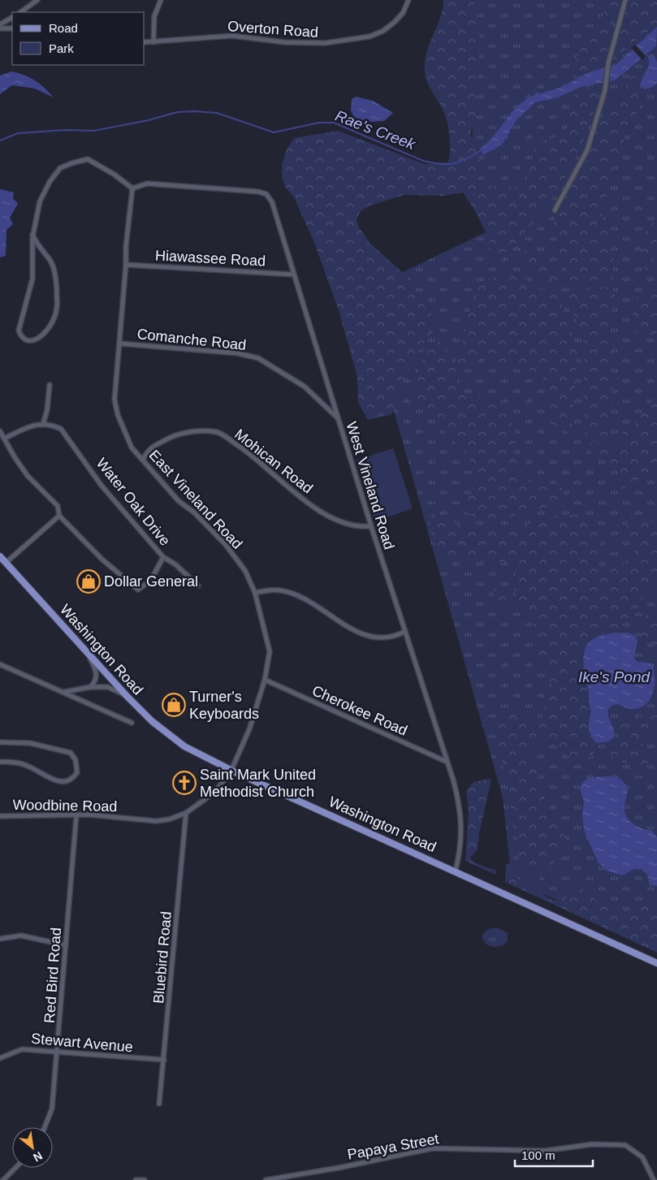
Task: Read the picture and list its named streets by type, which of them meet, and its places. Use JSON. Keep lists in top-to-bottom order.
{
  "streets": {
    "main road": ["Washington Road"],
    "street": [
      "Overton Road",
      "Hiawassee Road",
      "Comanche Road",
      "Mohican Road",
      "West Vineland Road",
      "East Vineland Road",
      "Water Oak Drive",
      "Cherokee Road",
      "Woodbine Road",
      "Bluebird Road",
      "Red Bird Road",
      "Stewart Avenue",
      "Papaya Street"
    ]
  },
  "crossings": [
    ["Hiawassee Road", "West Vineland Road"],
    ["Hiawassee Road", "East Vineland Road"],
    ["Comanche Road", "West Vineland Road"],
    ["Comanche Road", "East Vineland Road"],
    ["Mohican Road", "West Vineland Road"],
    ["Mohican Road", "East Vineland Road"],
    ["West Vineland Road", "East Vineland Road"],
    ["West Vineland Road", "Washington Road"],
    ["West Vineland Road", "Cherokee Road"],
    ["East Vineland Road", "Washington Road"],
    ["East Vineland Road", "Cherokee Road"],
    ["East Vineland Road", "Woodbine Road"],
    ["Washington Road", "Woodbine Road"],
    ["Woodbine Road", "Bluebird Road"],
    ["Woodbine Road", "Red Bird Road"],
    ["Bluebird Road", "Stewart Avenue"],
    ["Red Bird Road", "Stewart Avenue"]
  ],
  "water": ["Rae's Creek", "Ike's Pond"],
  "places": {
    "shop": ["Dollar General", "Turner's Keyboards"],
    "church": ["Saint Mark United Methodist Church"]
  },
  "legend": ["Road", "Park"],
  "scale_bar": "100 m",
  "north": "bottom right"
}
